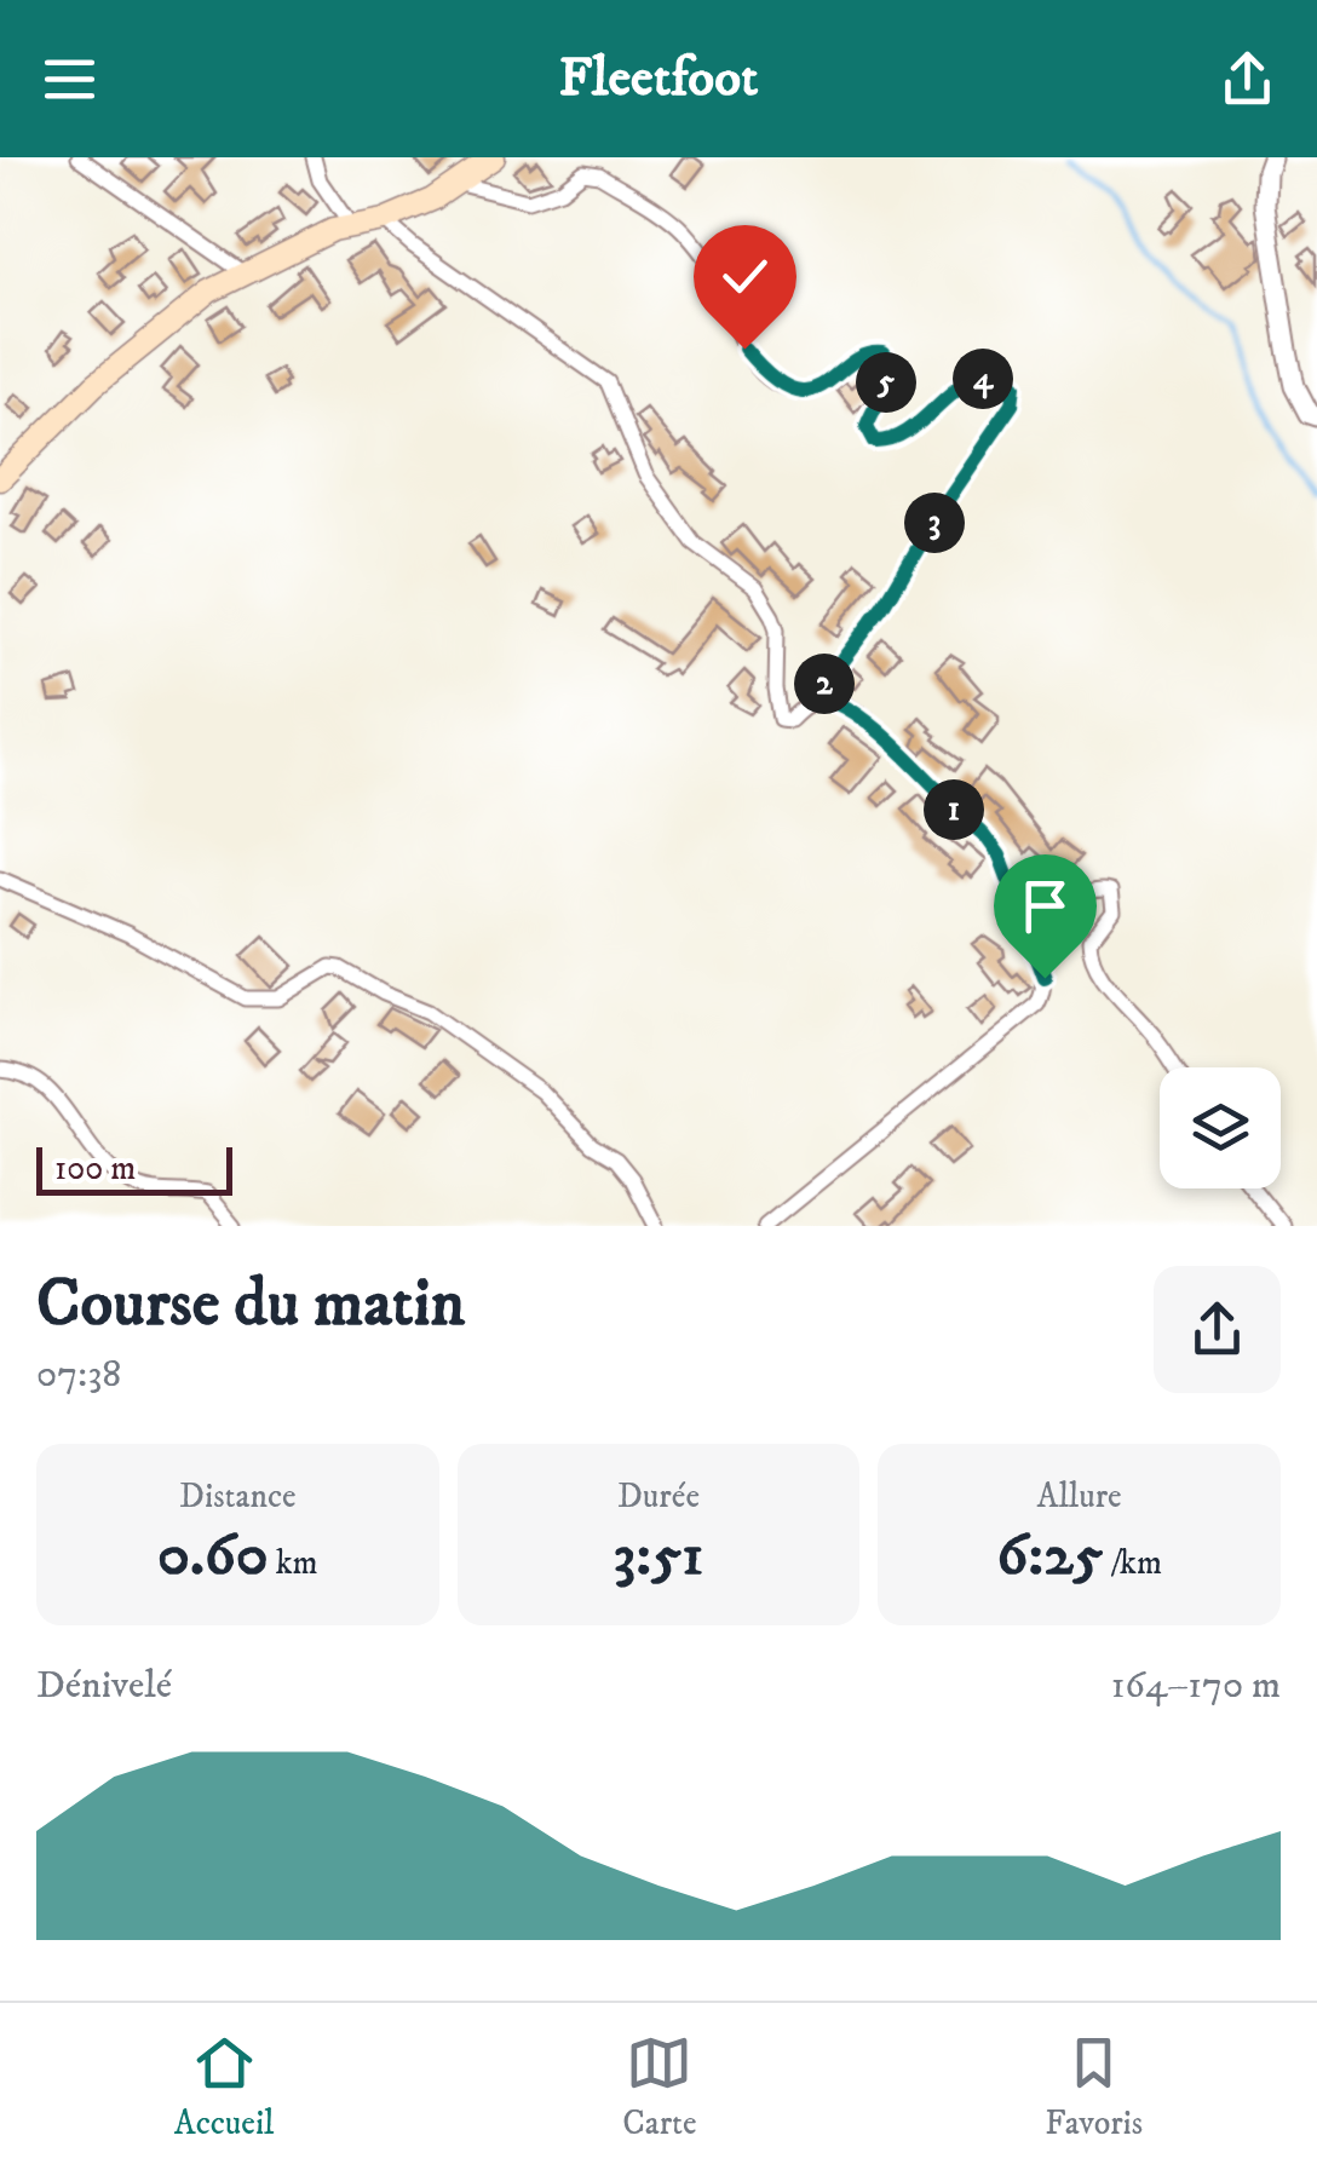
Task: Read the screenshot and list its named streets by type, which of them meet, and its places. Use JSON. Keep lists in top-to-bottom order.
{
  "scale_bar": "100 m",
  "page": {
    "header": "Fleetfoot",
    "pins": [
      "4",
      "5",
      "3",
      "2",
      "1"
    ],
    "scale": "100 m",
    "heading": ["Course du matin", "07:38"],
    "stats": [
      ["Distance", "0.60 km"],
      ["Durée", "3:51"],
      ["Allure", "6:25 /km"]
    ],
    "chart": ["Dénivelé", "164–170 m"],
    "tabs": ["Accueil", "Carte", "Favoris"]
  }
}
